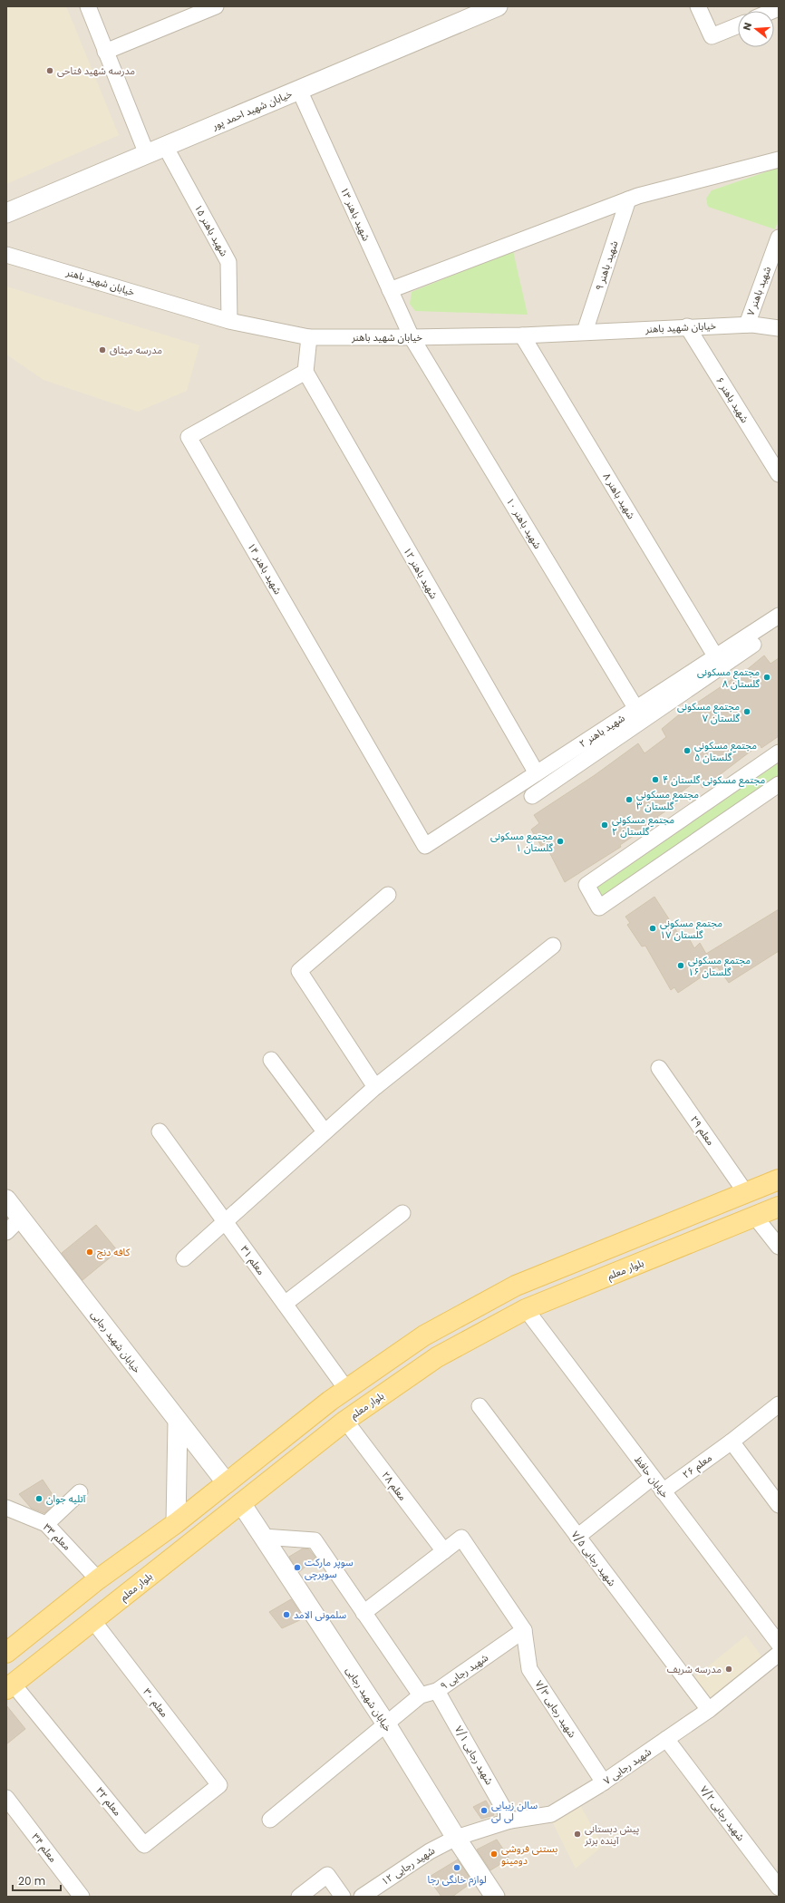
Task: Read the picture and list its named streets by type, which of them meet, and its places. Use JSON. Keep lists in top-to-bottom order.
{
  "streets": {
    "main road": ["بلوار معلم"],
    "street": [
      "خیابان شهید احمد پور",
      "شهید باهنر ۱۳",
      "شهید باهنر ۱۵",
      "شهید باهنر ۹",
      "خیابان شهید باهنر",
      "شهید باهنر ۷",
      "شهید باهنر ۶",
      "شهید باهنر ۸",
      "شهید باهنر ۱۰",
      "شهید باهنر ۱۴",
      "شهید باهنر ۱۲",
      "شهید باهنر ۲",
      "معلم ۲۹",
      "معلم ۳۱",
      "خیابان شهید رجایی",
      "معلم ۲۶",
      "خیابان حافظ",
      "معلم ۲۸",
      "معلم ۳۳",
      "شهید رجایی ۷/۵",
      "شهید رجایی ۹",
      "معلم ۳۰",
      "شهید رجایی ۷/۳",
      "شهید رجایی ۷/۱",
      "شهید رجایی ۷",
      "معلم ۳۲",
      "شهید رجایی ۷/۲",
      "معلم ۳۴",
      "شهید رجایی ۱۲"
    ]
  },
  "crossings": [
    ["خیابان شهید احمد پور", "شهید باهنر ۱۳"],
    ["خیابان شهید احمد پور", "شهید باهنر ۱۵"],
    ["شهید باهنر ۱۳", "خیابان شهید باهنر"],
    ["شهید باهنر ۱۳", "شهید باهنر ۱۰"],
    ["شهید باهنر ۱۵", "خیابان شهید باهنر"],
    ["شهید باهنر ۹", "خیابان شهید باهنر"],
    ["خیابان شهید باهنر", "شهید باهنر ۷"],
    ["خیابان شهید باهنر", "شهید باهنر ۶"],
    ["خیابان شهید باهنر", "شهید باهنر ۸"],
    ["خیابان شهید باهنر", "شهید باهنر ۱۰"],
    ["شهید باهنر ۸", "شهید باهنر ۲"],
    ["شهید باهنر ۱۰", "شهید باهنر ۲"],
    ["شهید باهنر ۱۴", "شهید باهنر ۱۲"],
    ["شهید باهنر ۱۴", "شهید باهنر ۲"],
    ["شهید باهنر ۱۲", "شهید باهنر ۲"],
    ["بلوار معلم", "خیابان شهید رجایی"],
    ["بلوار معلم", "خیابان حافظ"],
    ["بلوار معلم", "معلم ۲۸"],
    ["بلوار معلم", "معلم ۳۰"],
    ["بلوار معلم", "معلم ۳۲"],
    ["خیابان شهید رجایی", "شهید رجایی ۹"],
    ["خیابان شهید رجایی", "شهید رجایی ۷"],
    ["خیابان شهید رجایی", "شهید رجایی ۱۲"],
    ["معلم ۲۶", "خیابان حافظ"],
    ["شهید رجایی ۷/۵", "شهید رجایی ۷"],
    ["شهید رجایی ۹", "شهید رجایی ۷/۳"],
    ["شهید رجایی ۹", "شهید رجایی ۷/۱"],
    ["معلم ۳۰", "معلم ۳۲"],
    ["شهید رجایی ۷/۳", "شهید رجایی ۷"],
    ["شهید رجایی ۷/۱", "شهید رجایی ۷"],
    ["شهید رجایی ۷", "شهید رجایی ۷/۲"],
    ["شهید رجایی ۷", "شهید رجایی ۱۲"]
  ],
  "places": [
    "مدرسه شهید فتاحی",
    "مدرسه میثاق",
    "مجتمع مسکونی گلستان ۸",
    "مجتمع مسکونی گلستان ۷",
    "مجتمع مسکونی گلستان ۵",
    "مجتمع مسکونی گلستان ۴",
    "مجتمع مسکونی گلستان ۳",
    "مجتمع مسکونی گلستان ۲",
    "مجتمع مسکونی گلستان ۱",
    "مجتمع مسکونی گلستان ۱۷",
    "مجتمع مسکونی گلستان ۱۶",
    "کافه دنج",
    "آتلیه جوان",
    "سوپر مارکت سوپرچی",
    "سلمونی الامد",
    "مدرسه شریف",
    "سالن زیبایی لی لی",
    "پیش دبستانی آینده برتر",
    "بستنی فروشی دومینو",
    "لوازم خانگی رجا"
  ],
  "scale_bar": "20 m",
  "north": "left"
}
